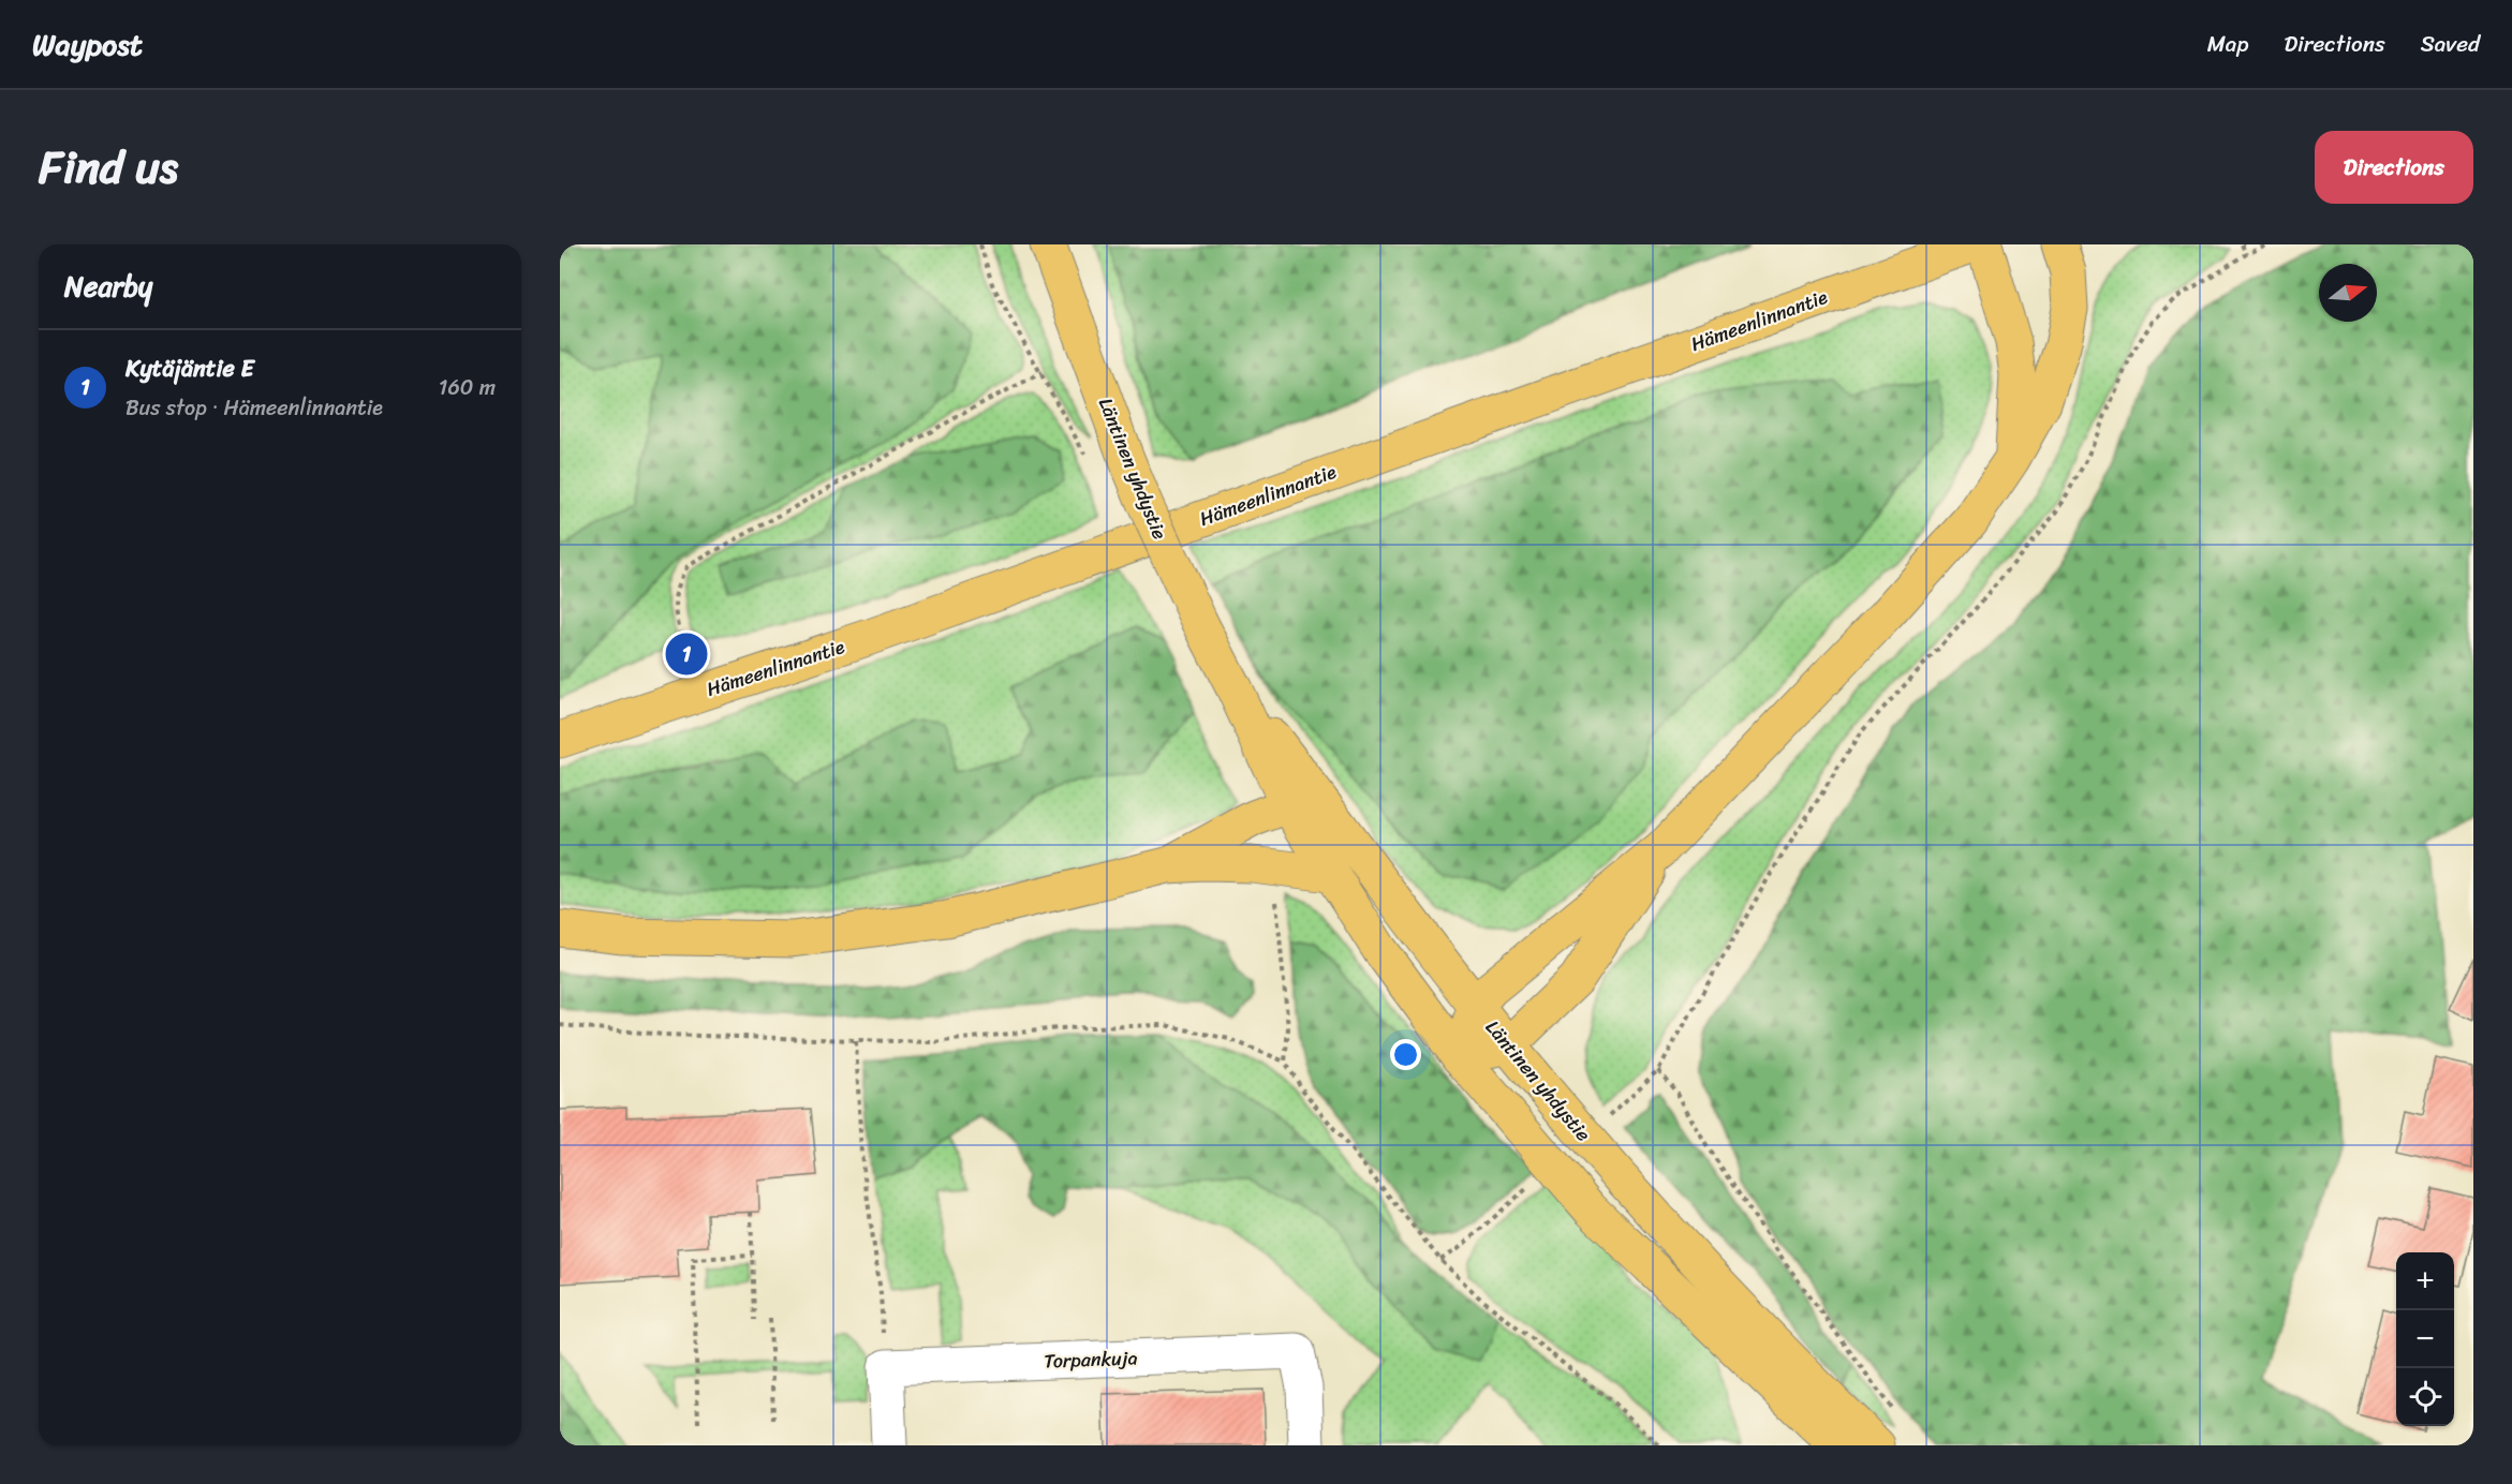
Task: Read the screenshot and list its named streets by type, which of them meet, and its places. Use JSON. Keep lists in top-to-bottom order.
{
  "streets": {
    "main road": ["Hämeenlinnantie", "Läntinen yhdystie"],
    "street": ["Torpankuja"]
  },
  "north": "right",
  "page": {
    "header": "Waypost",
    "nav": ["Map", "Directions", "Saved"],
    "title": "Find us",
    "buttons": "Directions",
    "heading": "Nearby",
    "list": [
      {
        "mark": "1",
        "name": "Kytäjäntie E",
        "note": "Bus stop · Hämeenlinnantie",
        "value": "160 m"
      }
    ],
    "pins": "1",
    "map_buttons": ["+", "−"]
  }
}
